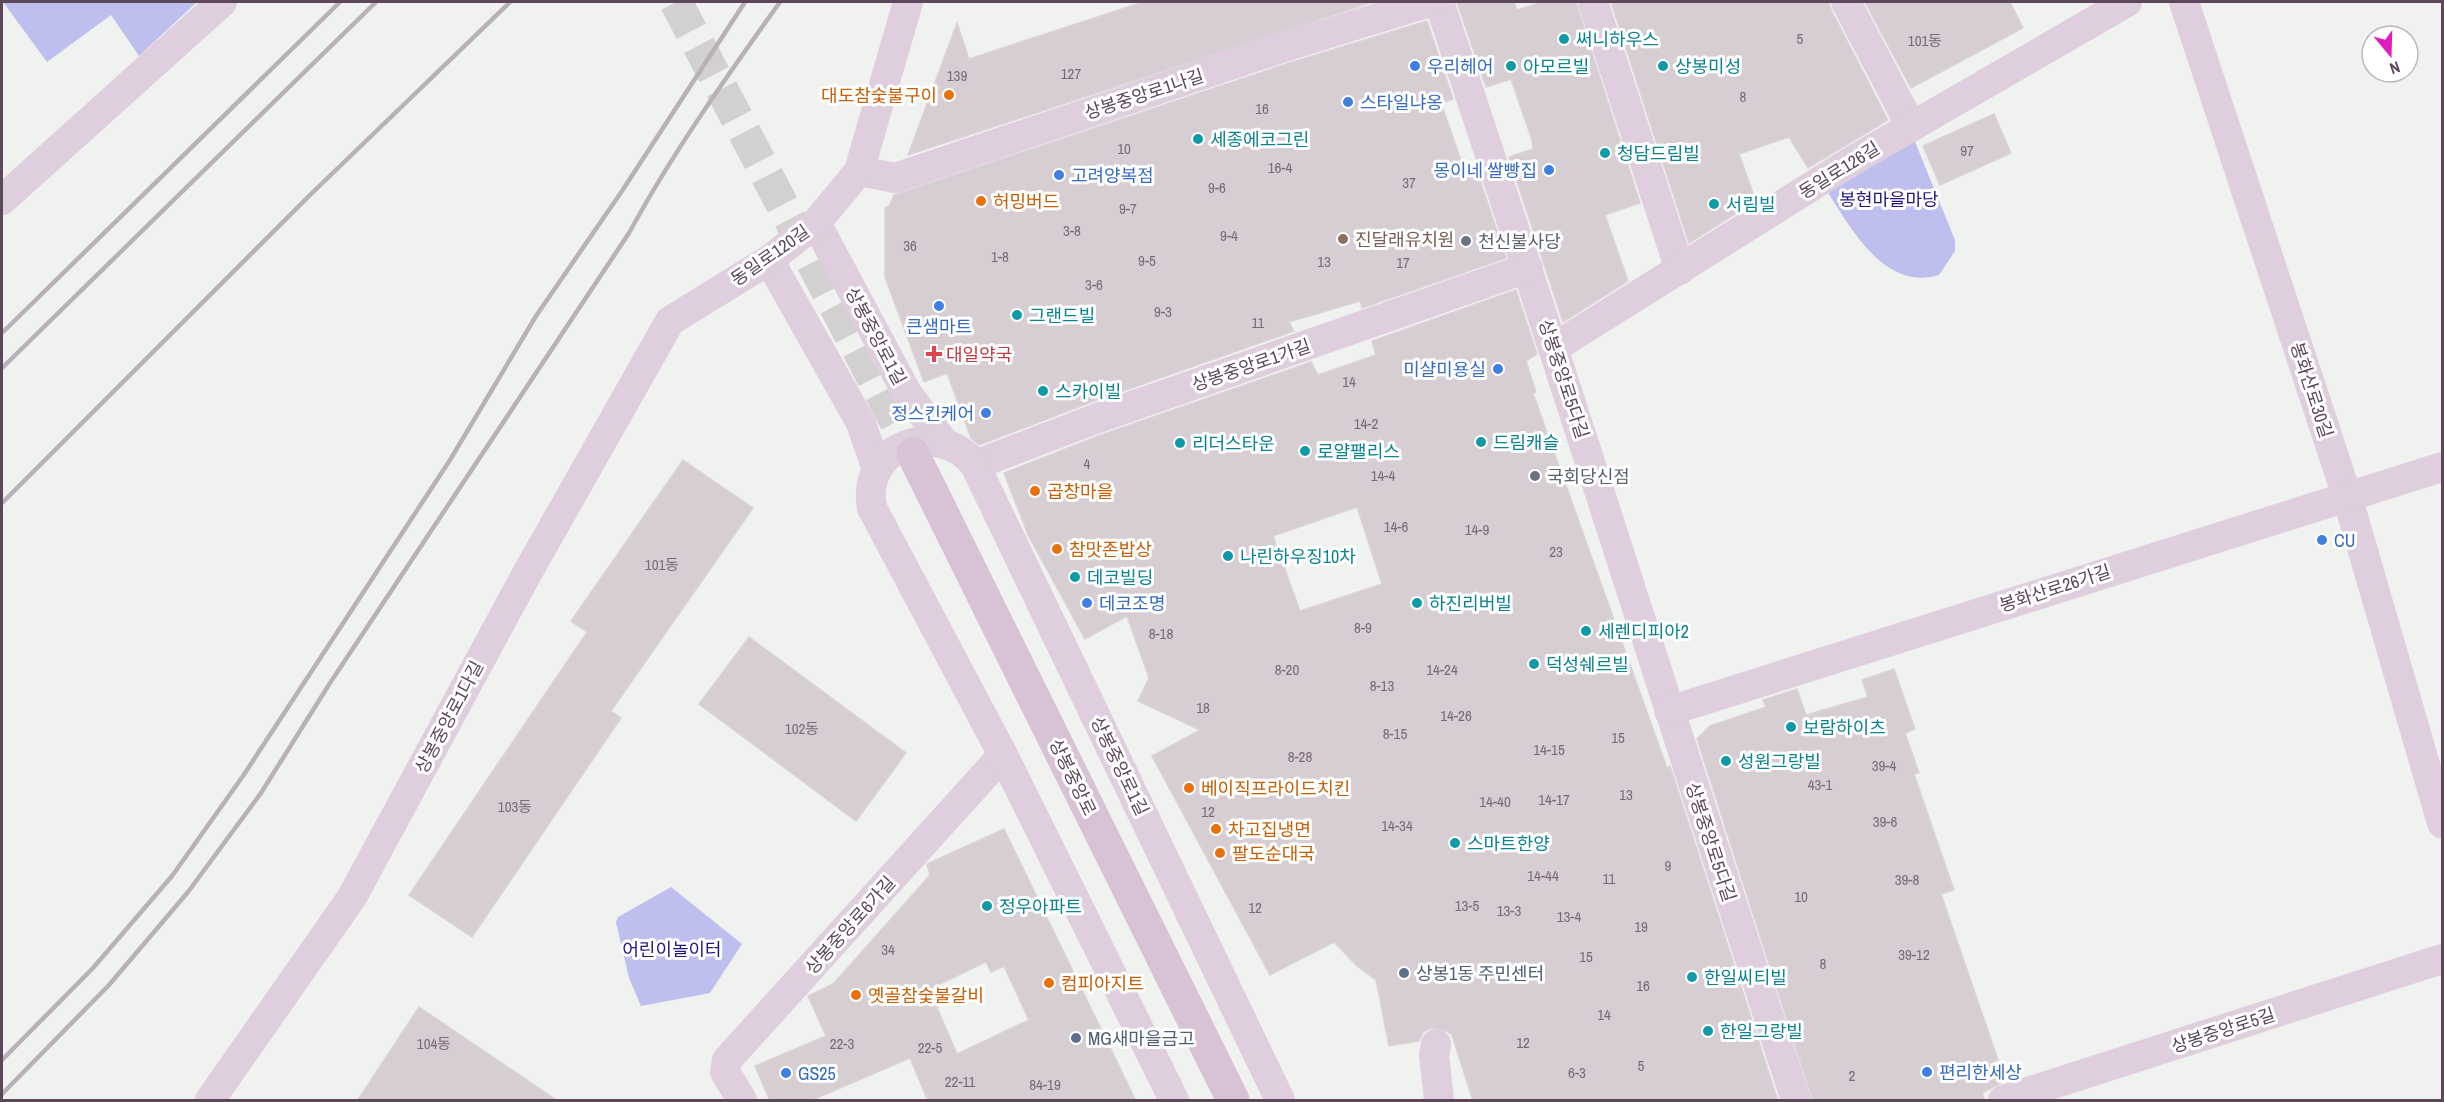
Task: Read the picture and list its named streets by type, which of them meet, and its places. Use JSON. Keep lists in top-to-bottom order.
{
  "streets": {
    "main road": ["상봉중앙로"],
    "street": [
      "상봉중앙로1나길",
      "동일로126길",
      "동일로120길",
      "상봉중앙로1길",
      "상봉중앙로1가길",
      "상봉중앙로5다길",
      "봉화산로30길",
      "봉화산로26가길",
      "상봉중앙로1다길",
      "상봉중앙로6가길",
      "상봉중앙로5길"
    ]
  },
  "crossings": [
    ["상봉중앙로1나길", "동일로120길"],
    ["동일로126길", "상봉중앙로5다길"],
    ["동일로120길", "상봉중앙로1길"],
    ["동일로120길", "상봉중앙로1다길"],
    ["상봉중앙로1길", "상봉중앙로1가길"],
    ["상봉중앙로1가길", "상봉중앙로5다길"],
    ["상봉중앙로5다길", "봉화산로26가길"],
    ["봉화산로30길", "봉화산로26가길"]
  ],
  "parks": ["봉현마을마당", "어린이놀이터"],
  "places": {
    "other": [
      "써니하우스",
      "우리헤어",
      "아모르빌",
      "상봉미성",
      "대도참숯불구이",
      "스타일냐옹",
      "세종에코그린",
      "청담드림빌",
      "몽이네 쌀빵집",
      "고려양복점",
      "허밍버드",
      "서림빌",
      "진달래유치원",
      "천신불사당",
      "큰샘마트",
      "그랜드빌",
      "미샬미용실",
      "스카이빌",
      "정스킨케어",
      "드림캐슬",
      "리더스타운",
      "로얄팰리스",
      "국회당신점",
      "곱창마을",
      "CU",
      "참맛존밥상",
      "나린하우징10차",
      "데코빌딩",
      "데코조명",
      "하진리버빌",
      "세렌디피아2",
      "덕성쉐르빌",
      "보람하이츠",
      "성원그랑빌",
      "베이직프라이드치킨",
      "차고집냉면",
      "스마트한양",
      "팔도순대국",
      "정우아파트",
      "상봉1동 주민센터",
      "한일씨티빌",
      "컴피아지트",
      "옛골참숯불갈비",
      "한일그랑빌",
      "MG새마을금고",
      "편리한세상",
      "GS25"
    ],
    "health": ["대일약국"]
  },
  "house_numbers": [
    "5",
    "101동",
    "127",
    "139",
    "8",
    "16",
    "10",
    "97",
    "16-4",
    "37",
    "9-6",
    "9-7",
    "3-8",
    "9-4",
    "36",
    "1-8",
    "9-5",
    "13",
    "17",
    "3-6",
    "9-3",
    "11",
    "14",
    "14-2",
    "4",
    "14-4",
    "14-6",
    "14-9",
    "23",
    "101동",
    "8-9",
    "8-18",
    "8-20",
    "14-24",
    "8-13",
    "18",
    "14-26",
    "102동",
    "8-15",
    "15",
    "14-15",
    "8-28",
    "39-4",
    "43-1",
    "13",
    "14-17",
    "14-40",
    "103동",
    "12",
    "39-6",
    "14-34",
    "9",
    "14-44",
    "11",
    "39-8",
    "10",
    "13-5",
    "12",
    "13-3",
    "13-4",
    "19",
    "34",
    "39-12",
    "15",
    "8",
    "16",
    "14",
    "12",
    "104동",
    "22-3",
    "22-5",
    "5",
    "6-3",
    "2",
    "22-11",
    "84-19"
  ],
  "north": "bottom"
}
